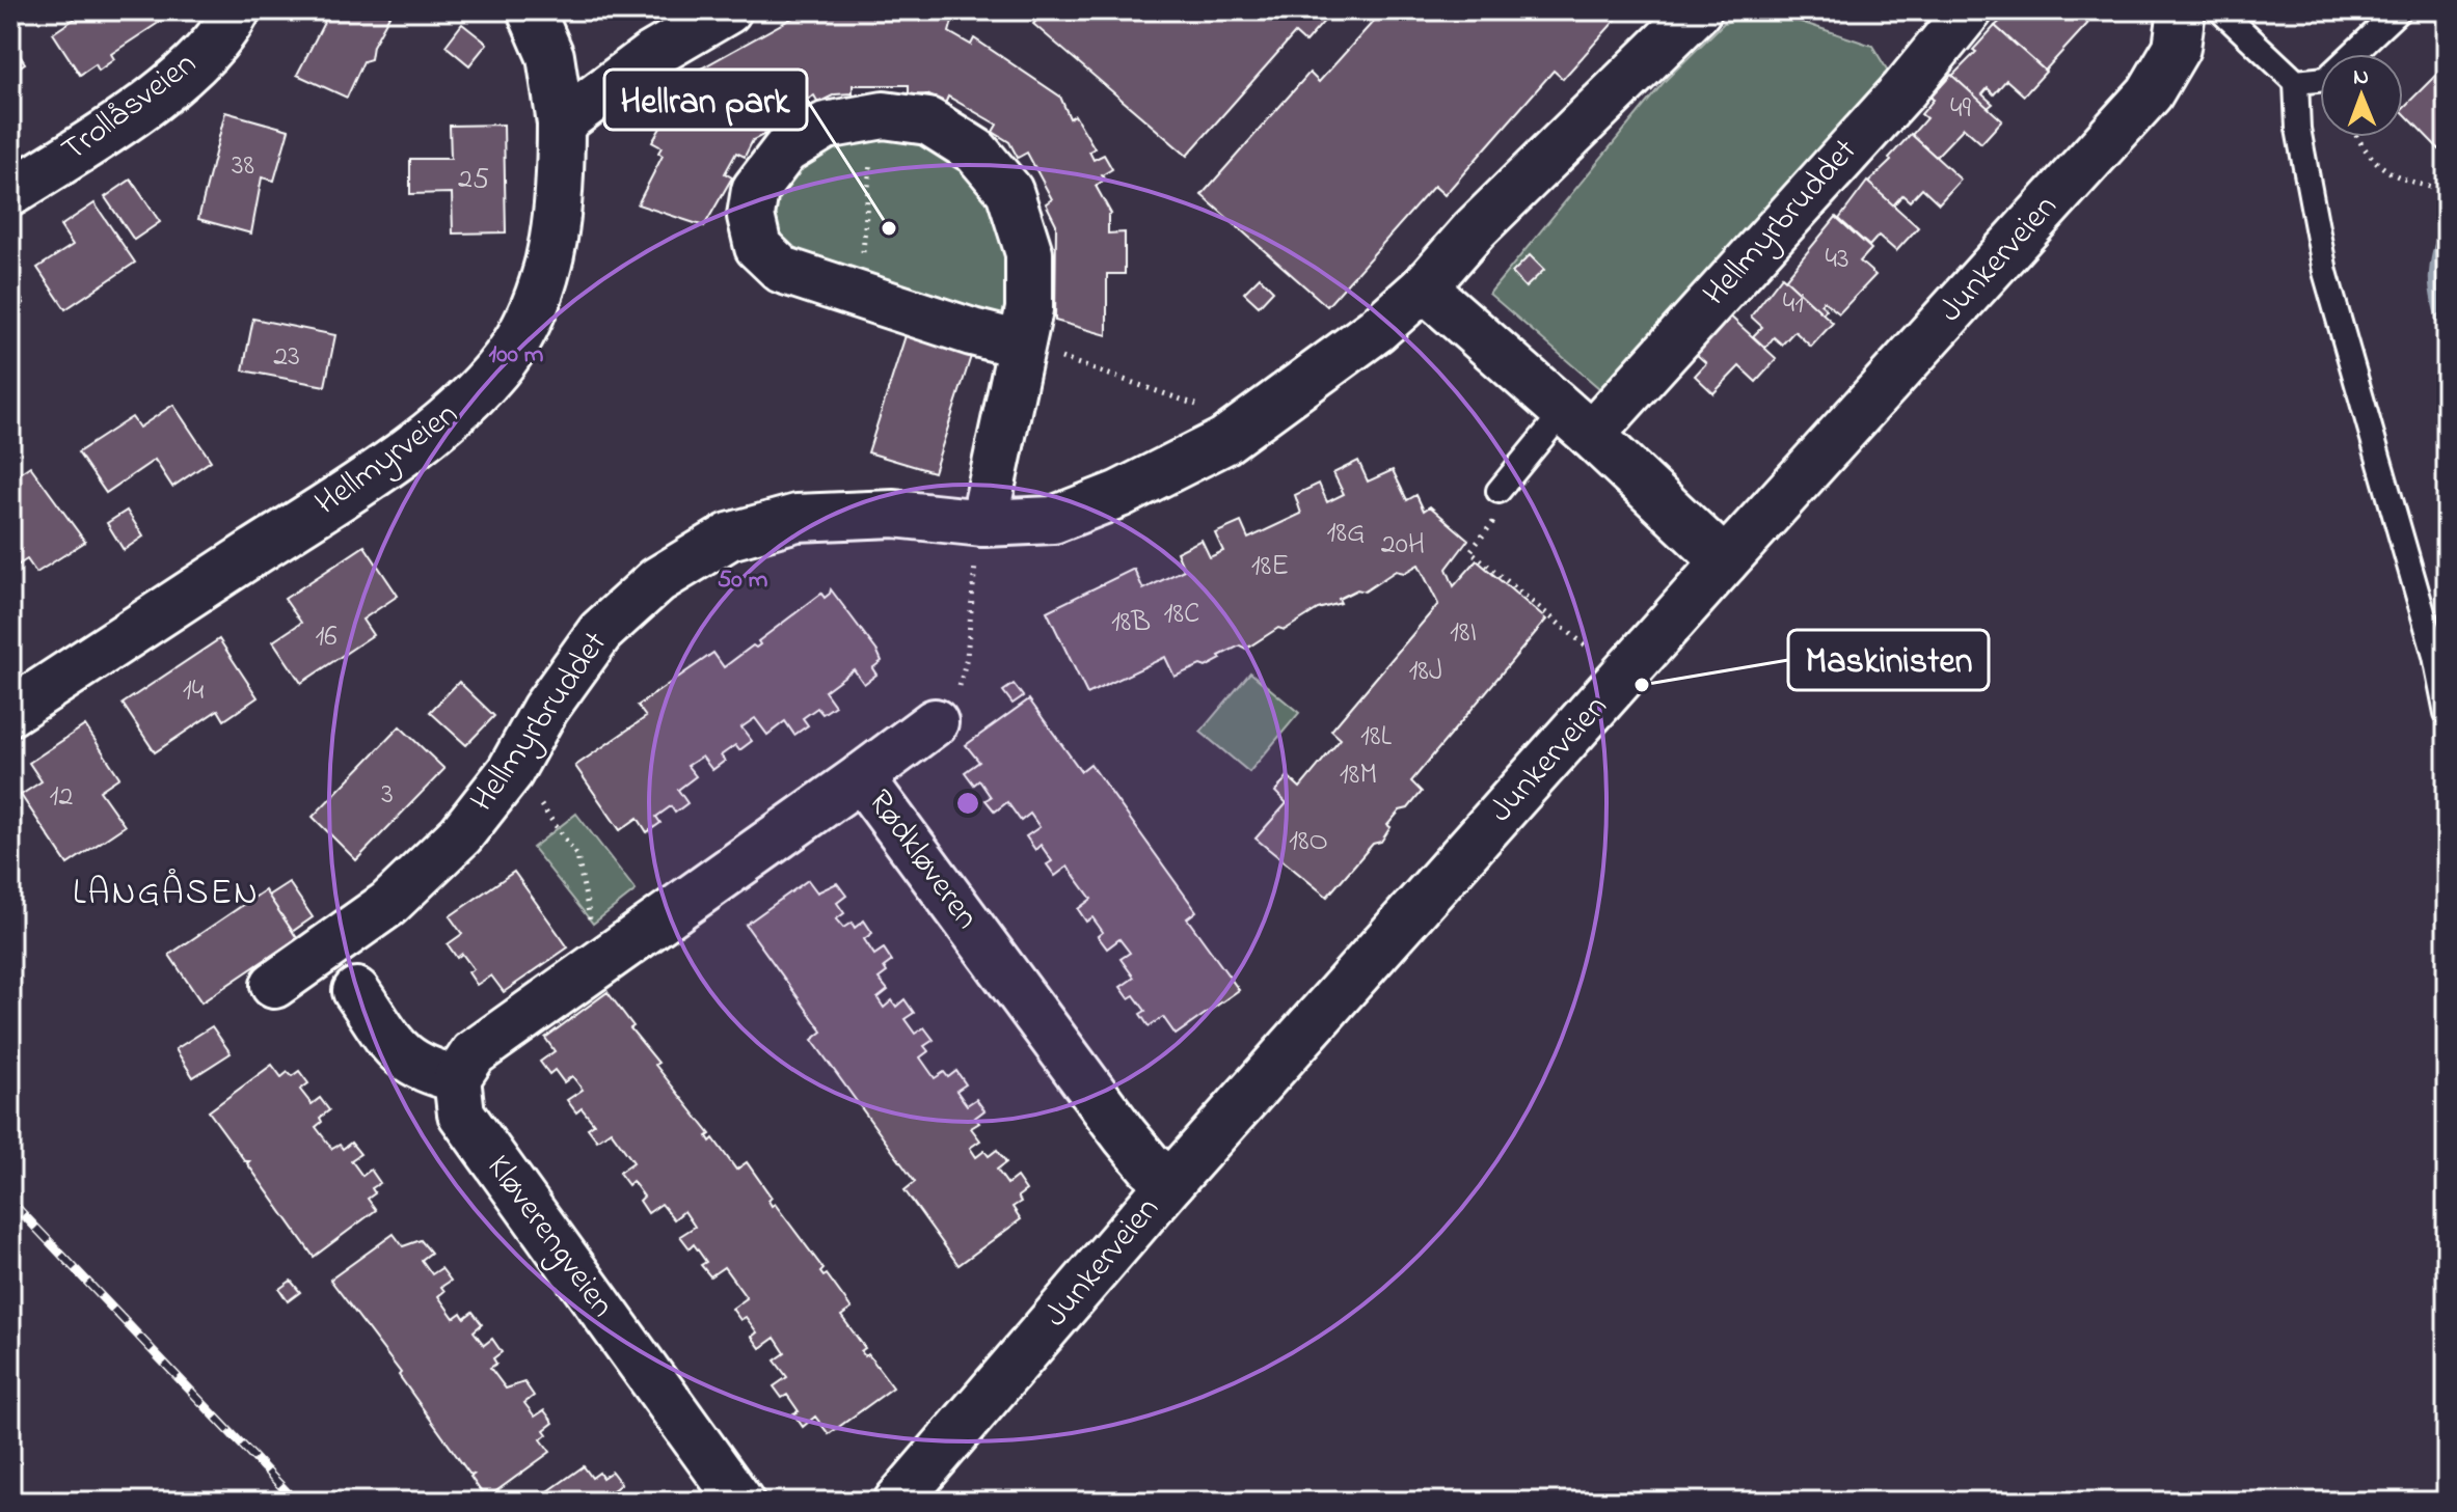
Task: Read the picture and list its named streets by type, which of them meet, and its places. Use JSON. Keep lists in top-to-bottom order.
{
  "streets": {
    "street": [
      "Trollåsveien",
      "Hellmyrbruddet",
      "Junkerveien",
      "Hellmyrveien",
      "Rødkløveren",
      "Kløverengveien"
    ]
  },
  "crossings": [
    ["Junkerveien", "Rødkløveren"],
    ["Rødkløveren", "Kløverengveien"]
  ],
  "districts": ["LANGÅSEN"],
  "places": ["Hellran park", "Maskinisten"],
  "house_numbers": [
    "49",
    "38",
    "25",
    "43",
    "41",
    "23",
    "18G",
    "20H",
    "18E",
    "18C",
    "18B",
    "18I",
    "16",
    "18J",
    "14",
    "18L",
    "18M",
    "3",
    "12",
    "18O"
  ],
  "north": "top",
  "rings": ["100 m", "50 m"]
}
